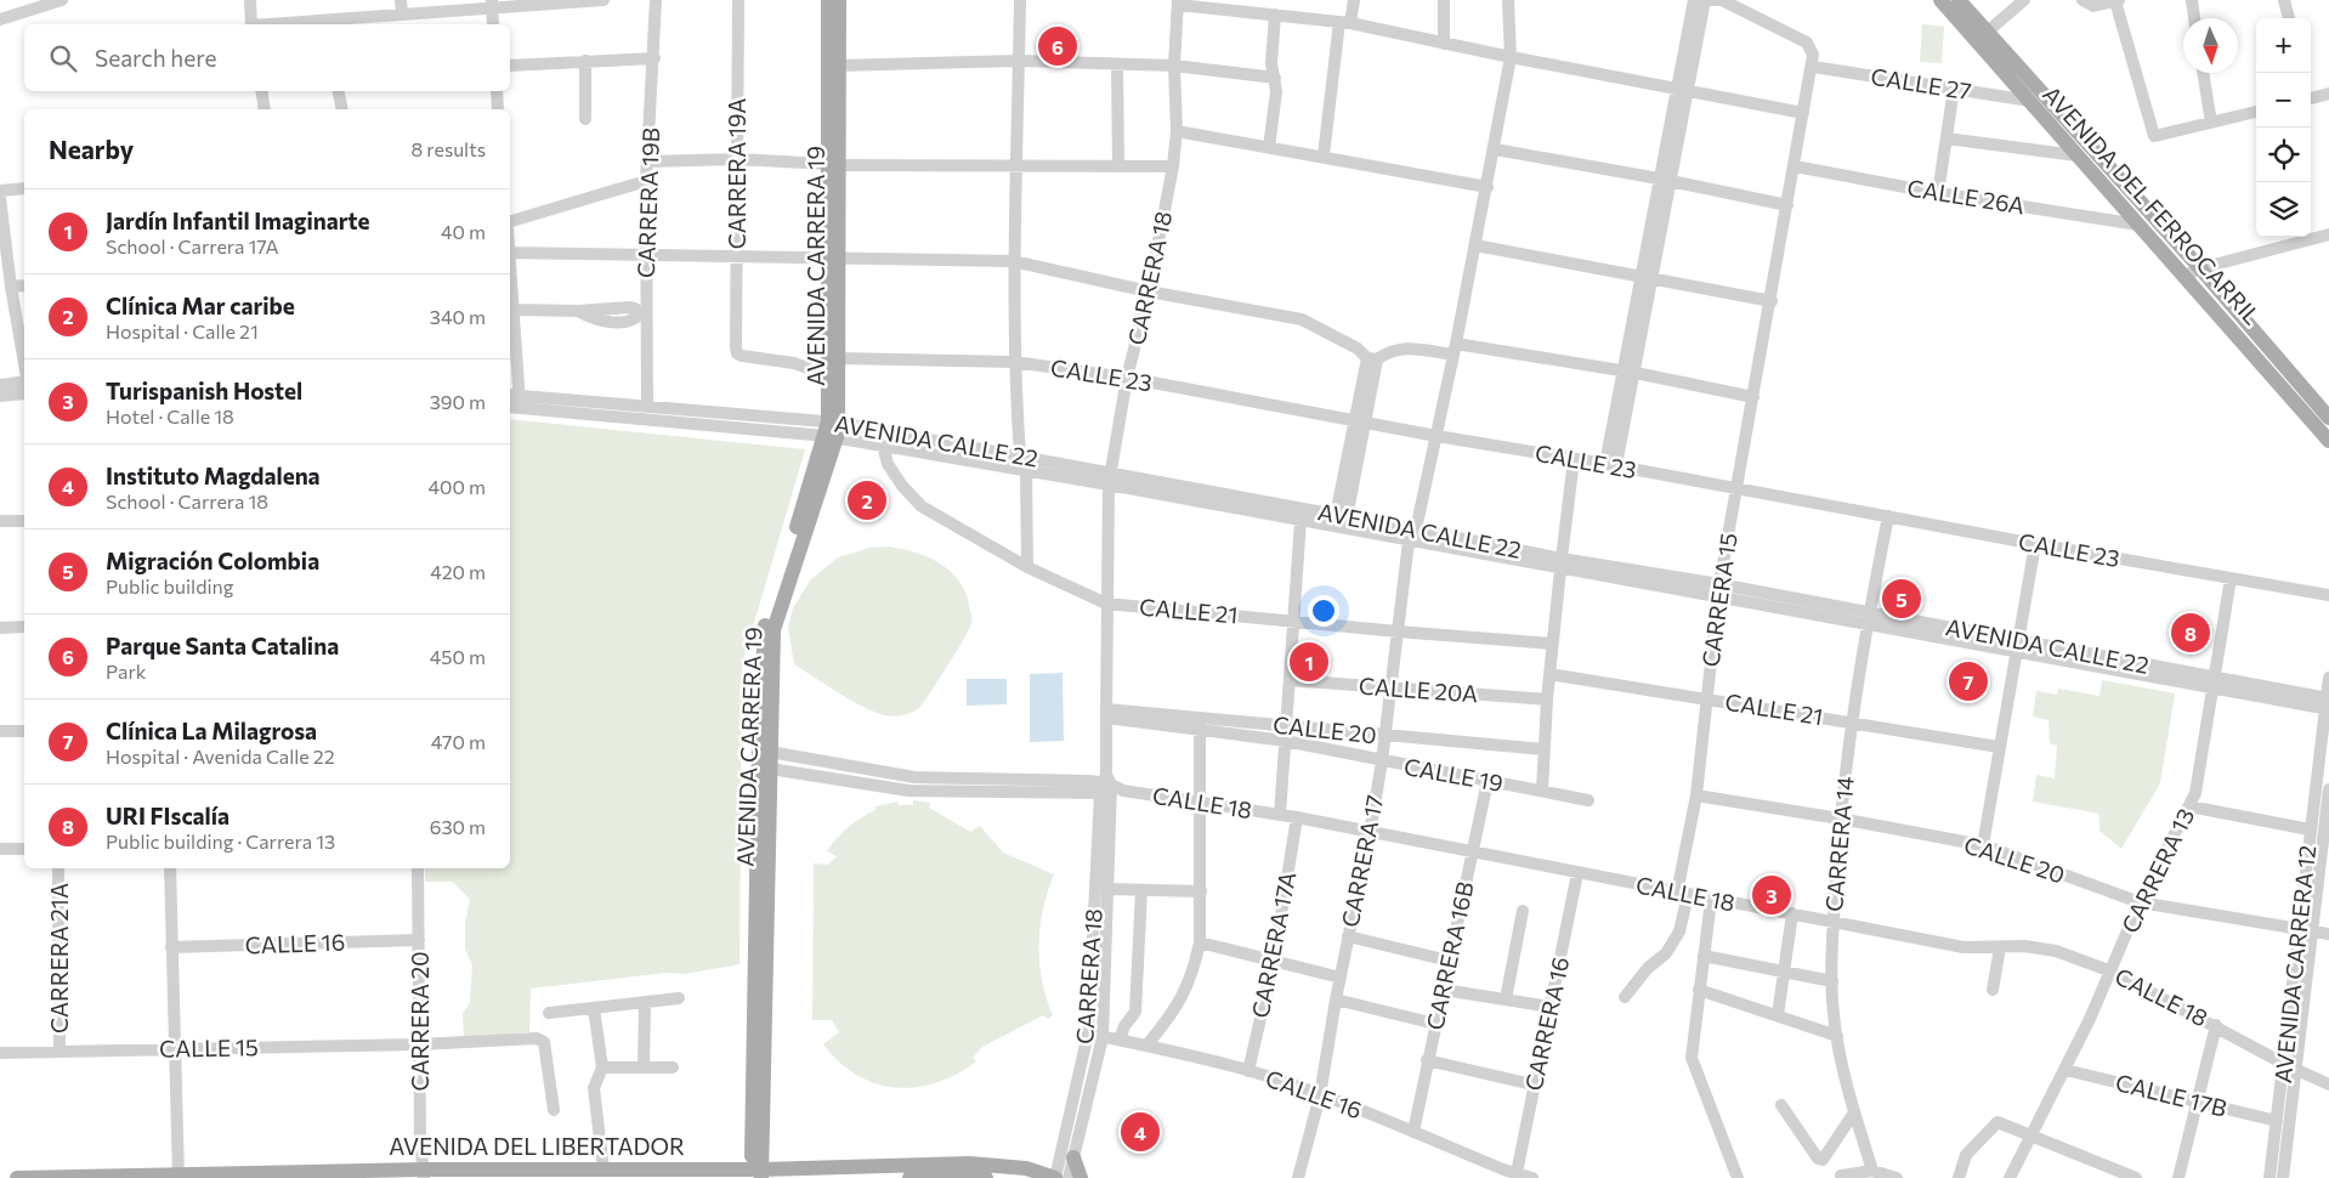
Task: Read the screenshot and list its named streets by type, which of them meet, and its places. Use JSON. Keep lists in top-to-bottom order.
{
  "streets": {
    "main road": ["AVENIDA DEL FERROCARRIL", "AVENIDA CARRERA 19", "AVENIDA DEL LIBERTADOR"],
    "street": [
      "CALLE 27",
      "CARRERA 19A",
      "CALLE 26A",
      "CARRERA 19B",
      "CARRERA 18",
      "CALLE 23",
      "AVENIDA CALLE 22",
      "CARRERA 15",
      "CALLE 21",
      "CALLE 20A",
      "CALLE 20",
      "CALLE 19",
      "CALLE 18",
      "CARRERA 14",
      "CARRERA 17",
      "CARRERA 13",
      "CALLE 16",
      "CARRERA 17A",
      "CARRERA 16B",
      "CARRERA 21A",
      "AVENIDA CARRERA 12",
      "CARRERA 20",
      "CARRERA 16",
      "CALLE 15",
      "CALLE 17B"
    ]
  },
  "crossings": [
    ["CALLE 27", "AVENIDA DEL FERROCARRIL"],
    ["CALLE 27", "CARRERA 15"],
    ["CARRERA 19A", "AVENIDA CARRERA 19"],
    ["CALLE 26A", "AVENIDA DEL FERROCARRIL"],
    ["CALLE 26A", "CARRERA 15"],
    ["CARRERA 19B", "AVENIDA CALLE 22"],
    ["AVENIDA CARRERA 19", "CALLE 23"],
    ["AVENIDA CARRERA 19", "AVENIDA CALLE 22"],
    ["AVENIDA CARRERA 19", "CALLE 18"],
    ["AVENIDA CARRERA 19", "AVENIDA DEL LIBERTADOR"],
    ["CARRERA 18", "CALLE 23"],
    ["CARRERA 18", "AVENIDA CALLE 22"],
    ["CARRERA 18", "CALLE 21"],
    ["CARRERA 18", "CALLE 20"],
    ["CARRERA 18", "CALLE 18"],
    ["CARRERA 18", "CALLE 16"],
    ["CARRERA 18", "AVENIDA DEL LIBERTADOR"],
    ["CALLE 23", "CARRERA 15"],
    ["CALLE 23", "CARRERA 14"],
    ["CALLE 23", "CARRERA 13"],
    ["AVENIDA CALLE 22", "CARRERA 15"],
    ["AVENIDA CALLE 22", "CALLE 21"],
    ["AVENIDA CALLE 22", "CARRERA 14"],
    ["AVENIDA CALLE 22", "CARRERA 17"],
    ["AVENIDA CALLE 22", "CARRERA 13"],
    ["AVENIDA CALLE 22", "AVENIDA CARRERA 12"],
    ["CARRERA 15", "CALLE 21"],
    ["CARRERA 15", "CALLE 20"],
    ["CARRERA 15", "CALLE 18"],
    ["CALLE 21", "CARRERA 14"],
    ["CALLE 21", "CARRERA 17"],
    ["CALLE 20A", "CARRERA 17"],
    ["CALLE 20", "CALLE 19"],
    ["CALLE 20", "CARRERA 14"],
    ["CALLE 20", "CARRERA 17"],
    ["CALLE 20", "CARRERA 13"],
    ["CALLE 20", "AVENIDA CARRERA 12"],
    ["CALLE 19", "CARRERA 17"],
    ["CALLE 19", "CARRERA 16B"],
    ["CALLE 18", "CARRERA 14"],
    ["CALLE 18", "CARRERA 17"],
    ["CALLE 18", "CARRERA 13"],
    ["CALLE 18", "CARRERA 17A"],
    ["CALLE 18", "CARRERA 16B"],
    ["CALLE 18", "AVENIDA CARRERA 12"],
    ["CALLE 18", "CARRERA 16"],
    ["CARRERA 17", "CALLE 16"],
    ["CARRERA 13", "CALLE 17B"],
    ["CALLE 16", "CARRERA 17A"],
    ["CALLE 16", "CARRERA 16B"],
    ["CALLE 16", "CARRERA 20"],
    ["CALLE 16", "CARRERA 16"],
    ["CARRERA 21A", "CALLE 15"],
    ["AVENIDA CARRERA 12", "CALLE 17B"],
    ["CARRERA 20", "CALLE 15"],
    ["CARRERA 20", "AVENIDA DEL LIBERTADOR"]
  ],
  "north": "bottom",
  "page": {
    "map_buttons": ["+", "−"],
    "pins": [
      "6",
      "2",
      "5",
      "8",
      "1",
      "7",
      "3",
      "4"
    ],
    "search": "Search here",
    "heading": ["Nearby", "8 results"],
    "list": [
      {
        "mark": "1",
        "name": "Jardín Infantil Imaginarte",
        "note": "School · Carrera 17A",
        "value": "40 m"
      },
      {
        "mark": "2",
        "name": "Clínica Mar caribe",
        "note": "Hospital · Calle 21",
        "value": "340 m"
      },
      {
        "mark": "3",
        "name": "Turispanish Hostel",
        "note": "Hotel · Calle 18",
        "value": "390 m"
      },
      {
        "mark": "4",
        "name": "Instituto Magdalena",
        "note": "School · Carrera 18",
        "value": "400 m"
      },
      {
        "mark": "5",
        "name": "Migración Colombia",
        "note": "Public building",
        "value": "420 m"
      },
      {
        "mark": "6",
        "name": "Parque Santa Catalina",
        "note": "Park",
        "value": "450 m"
      },
      {
        "mark": "7",
        "name": "Clínica La Milagrosa",
        "note": "Hospital · Avenida Calle 22",
        "value": "470 m"
      },
      {
        "mark": "8",
        "name": "URI FIscalía",
        "note": "Public building · Carrera 13",
        "value": "630 m"
      }
    ]
  }
}
